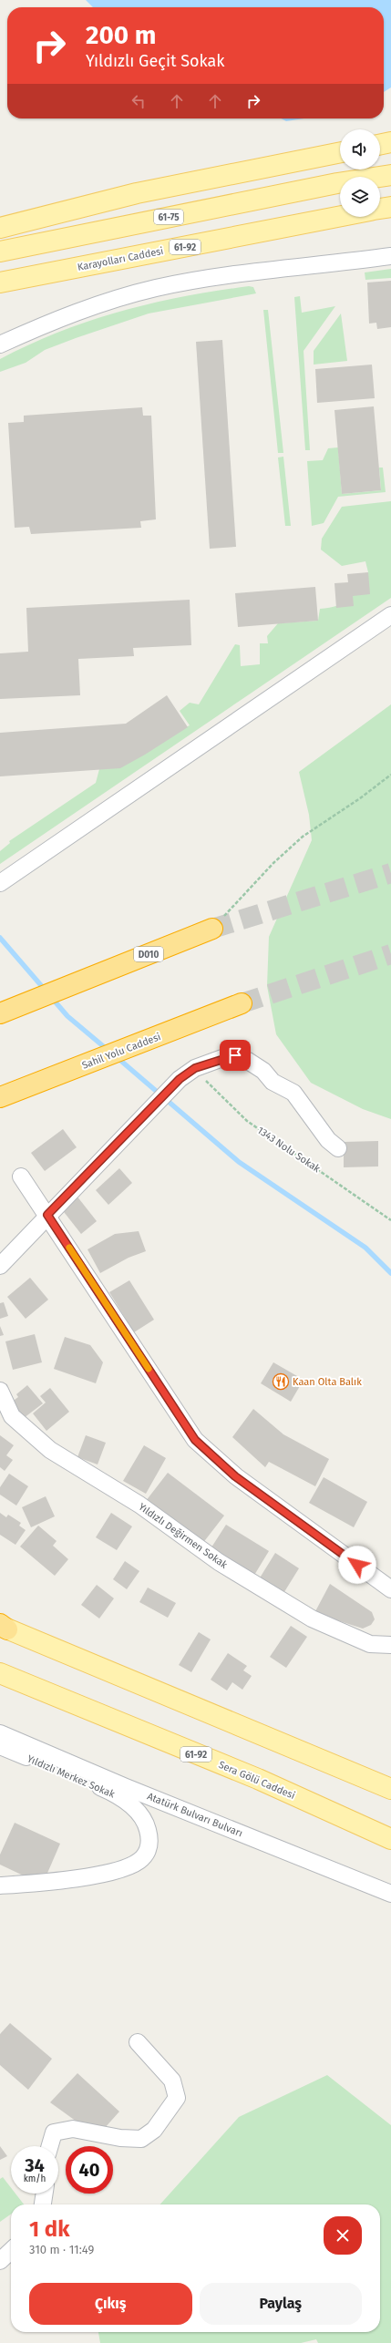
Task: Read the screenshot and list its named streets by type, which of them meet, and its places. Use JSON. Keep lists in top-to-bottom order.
{
  "streets": {
    "highway": ["D010", "Sahil Yolu Caddesi"],
    "main road": [
      "61-75",
      "61-92",
      "Karayolları Caddesi",
      "Sera Gölü Caddesi"
    ],
    "street": ["Yıldızlı Değirmen Sokak", "Yıldızlı Merkez Sokak", "Atatürk Bulvarı Bulvarı"],
    "path": ["1343 Nolu Sokak"]
  },
  "places": {
    "restaurant": ["Kaan Olta Balık"]
  },
  "page": {
    "turn": ["200 m", "Yıldızlı Geçit Sokak"],
    "speed": "34 km/h",
    "limit": "40",
    "heading": ["1 dk", "310 m · 11:49"],
    "buttons": ["Çıkış", "Paylaş"]
  }
}
